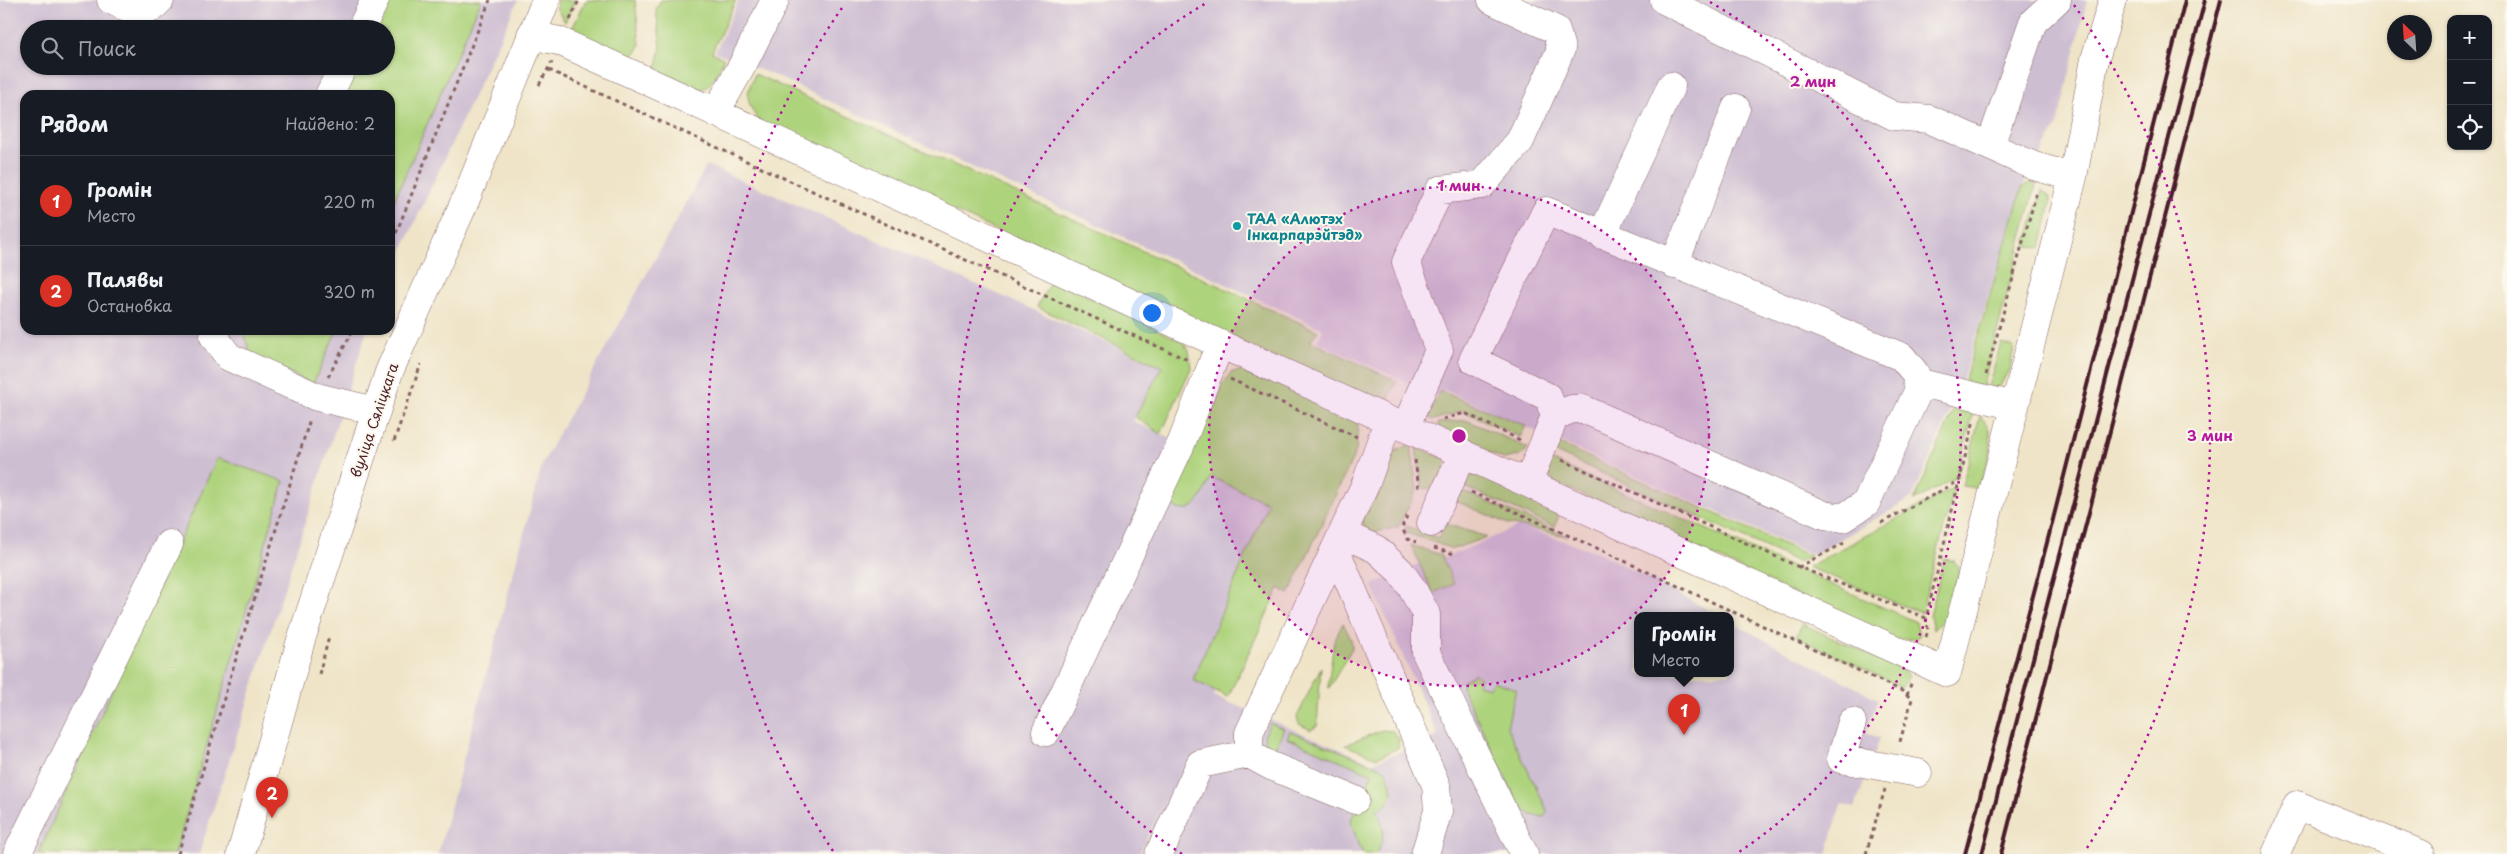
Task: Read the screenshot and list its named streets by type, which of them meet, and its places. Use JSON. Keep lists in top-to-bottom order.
{
  "streets": {
    "main road": ["вуліца Сяліцкага"]
  },
  "places": ["ТАА «Алютэх Інкарпарэйтэд»"],
  "north": "top left",
  "page": {
    "map_buttons": ["+", "−"],
    "search": "Поиск",
    "heading": ["Рядом", "Найдено: 2"],
    "list": [
      {
        "mark": "1",
        "name": "Громін",
        "note": "Место",
        "value": "220 m"
      },
      {
        "mark": "2",
        "name": "Палявы",
        "note": "Остановка",
        "value": "320 m"
      }
    ],
    "popup": ["Громін", "Место"],
    "pins": ["1", "2"]
  },
  "rings": ["2 мин", "1 мин", "3 мин"]
}
